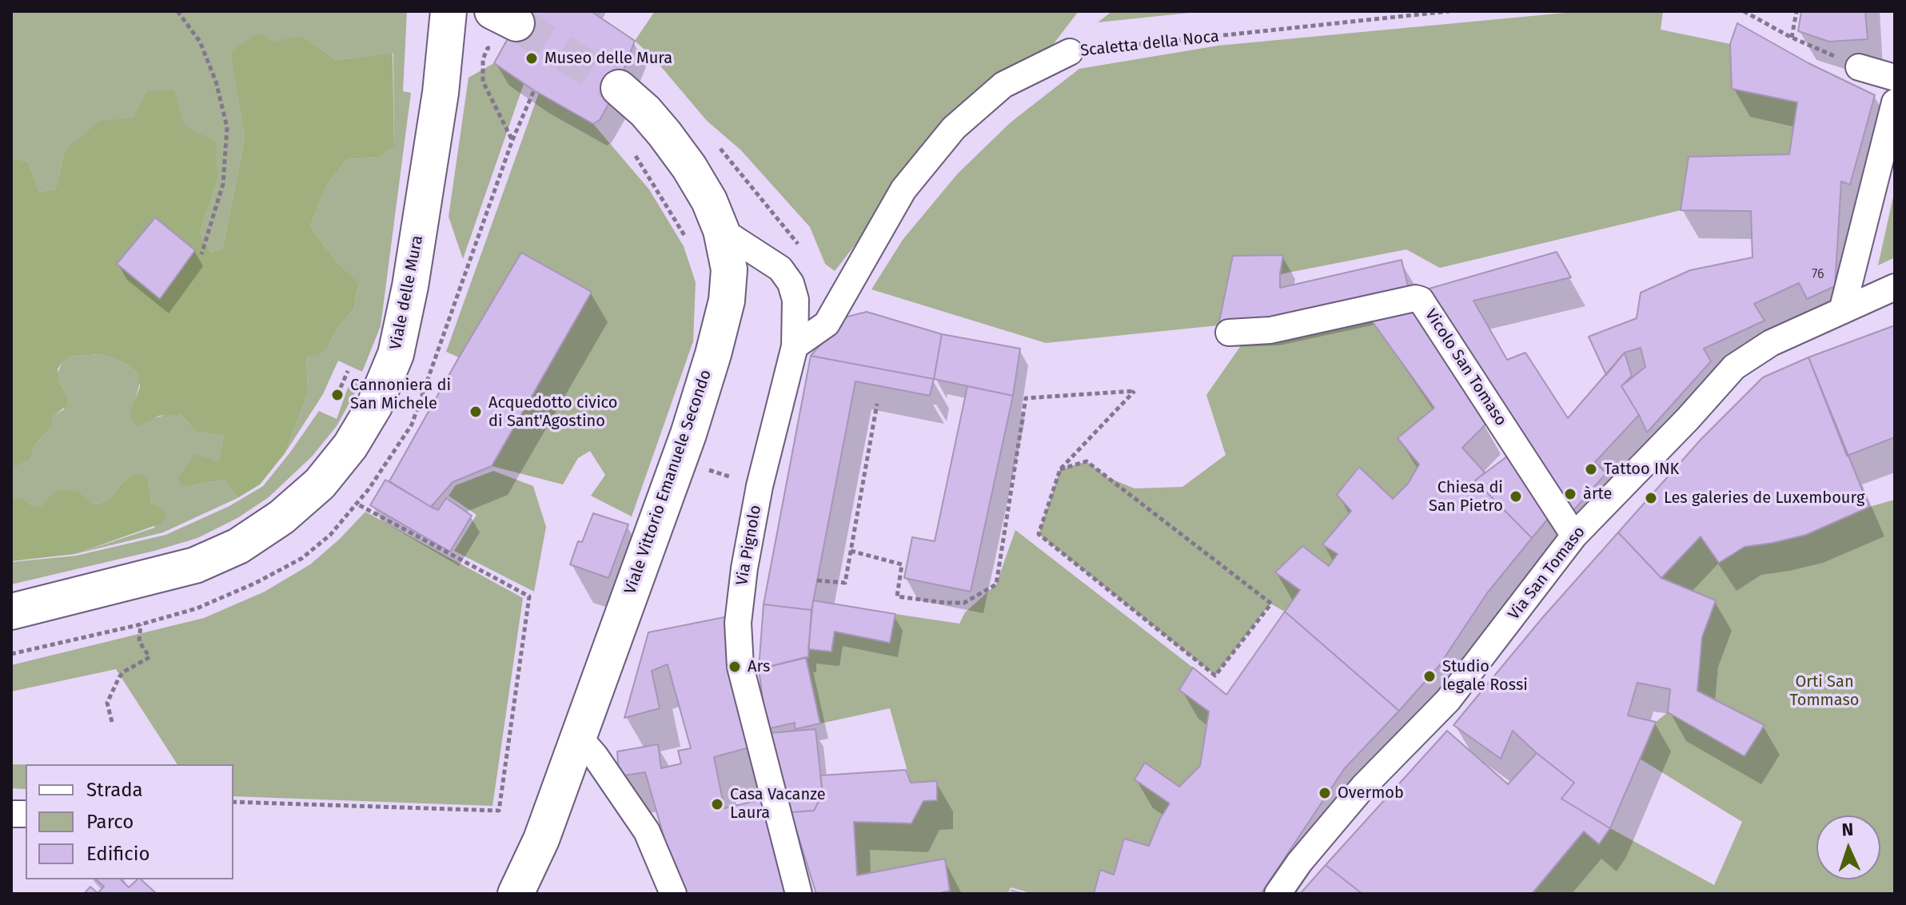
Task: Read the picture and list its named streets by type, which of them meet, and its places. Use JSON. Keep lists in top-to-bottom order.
{
  "streets": {
    "street": [
      "Scaletta della Noca",
      "Viale delle Mura",
      "Vicolo San Tomaso",
      "Viale Vittorio Emanuele Secondo",
      "Via Pignolo",
      "Via San Tomaso"
    ]
  },
  "crossings": [
    ["Scaletta della Noca", "Via Pignolo"],
    ["Vicolo San Tomaso", "Via San Tomaso"],
    ["Viale Vittorio Emanuele Secondo", "Via Pignolo"]
  ],
  "parks": ["Orti San Tommaso"],
  "places": [
    "Museo delle Mura",
    "Cannoniera di San Michele",
    "Acquedotto civico di Sant'Agostino",
    "Tattoo INK",
    "àrte",
    "Chiesa di San Pietro",
    "Les galeries de Luxembourg",
    "Ars",
    "Studio legale Rossi",
    "Overmob",
    "Casa Vacanze Laura"
  ],
  "house_numbers": ["76"],
  "legend": ["Strada", "Parco", "Edificio"],
  "north": "top"
}
